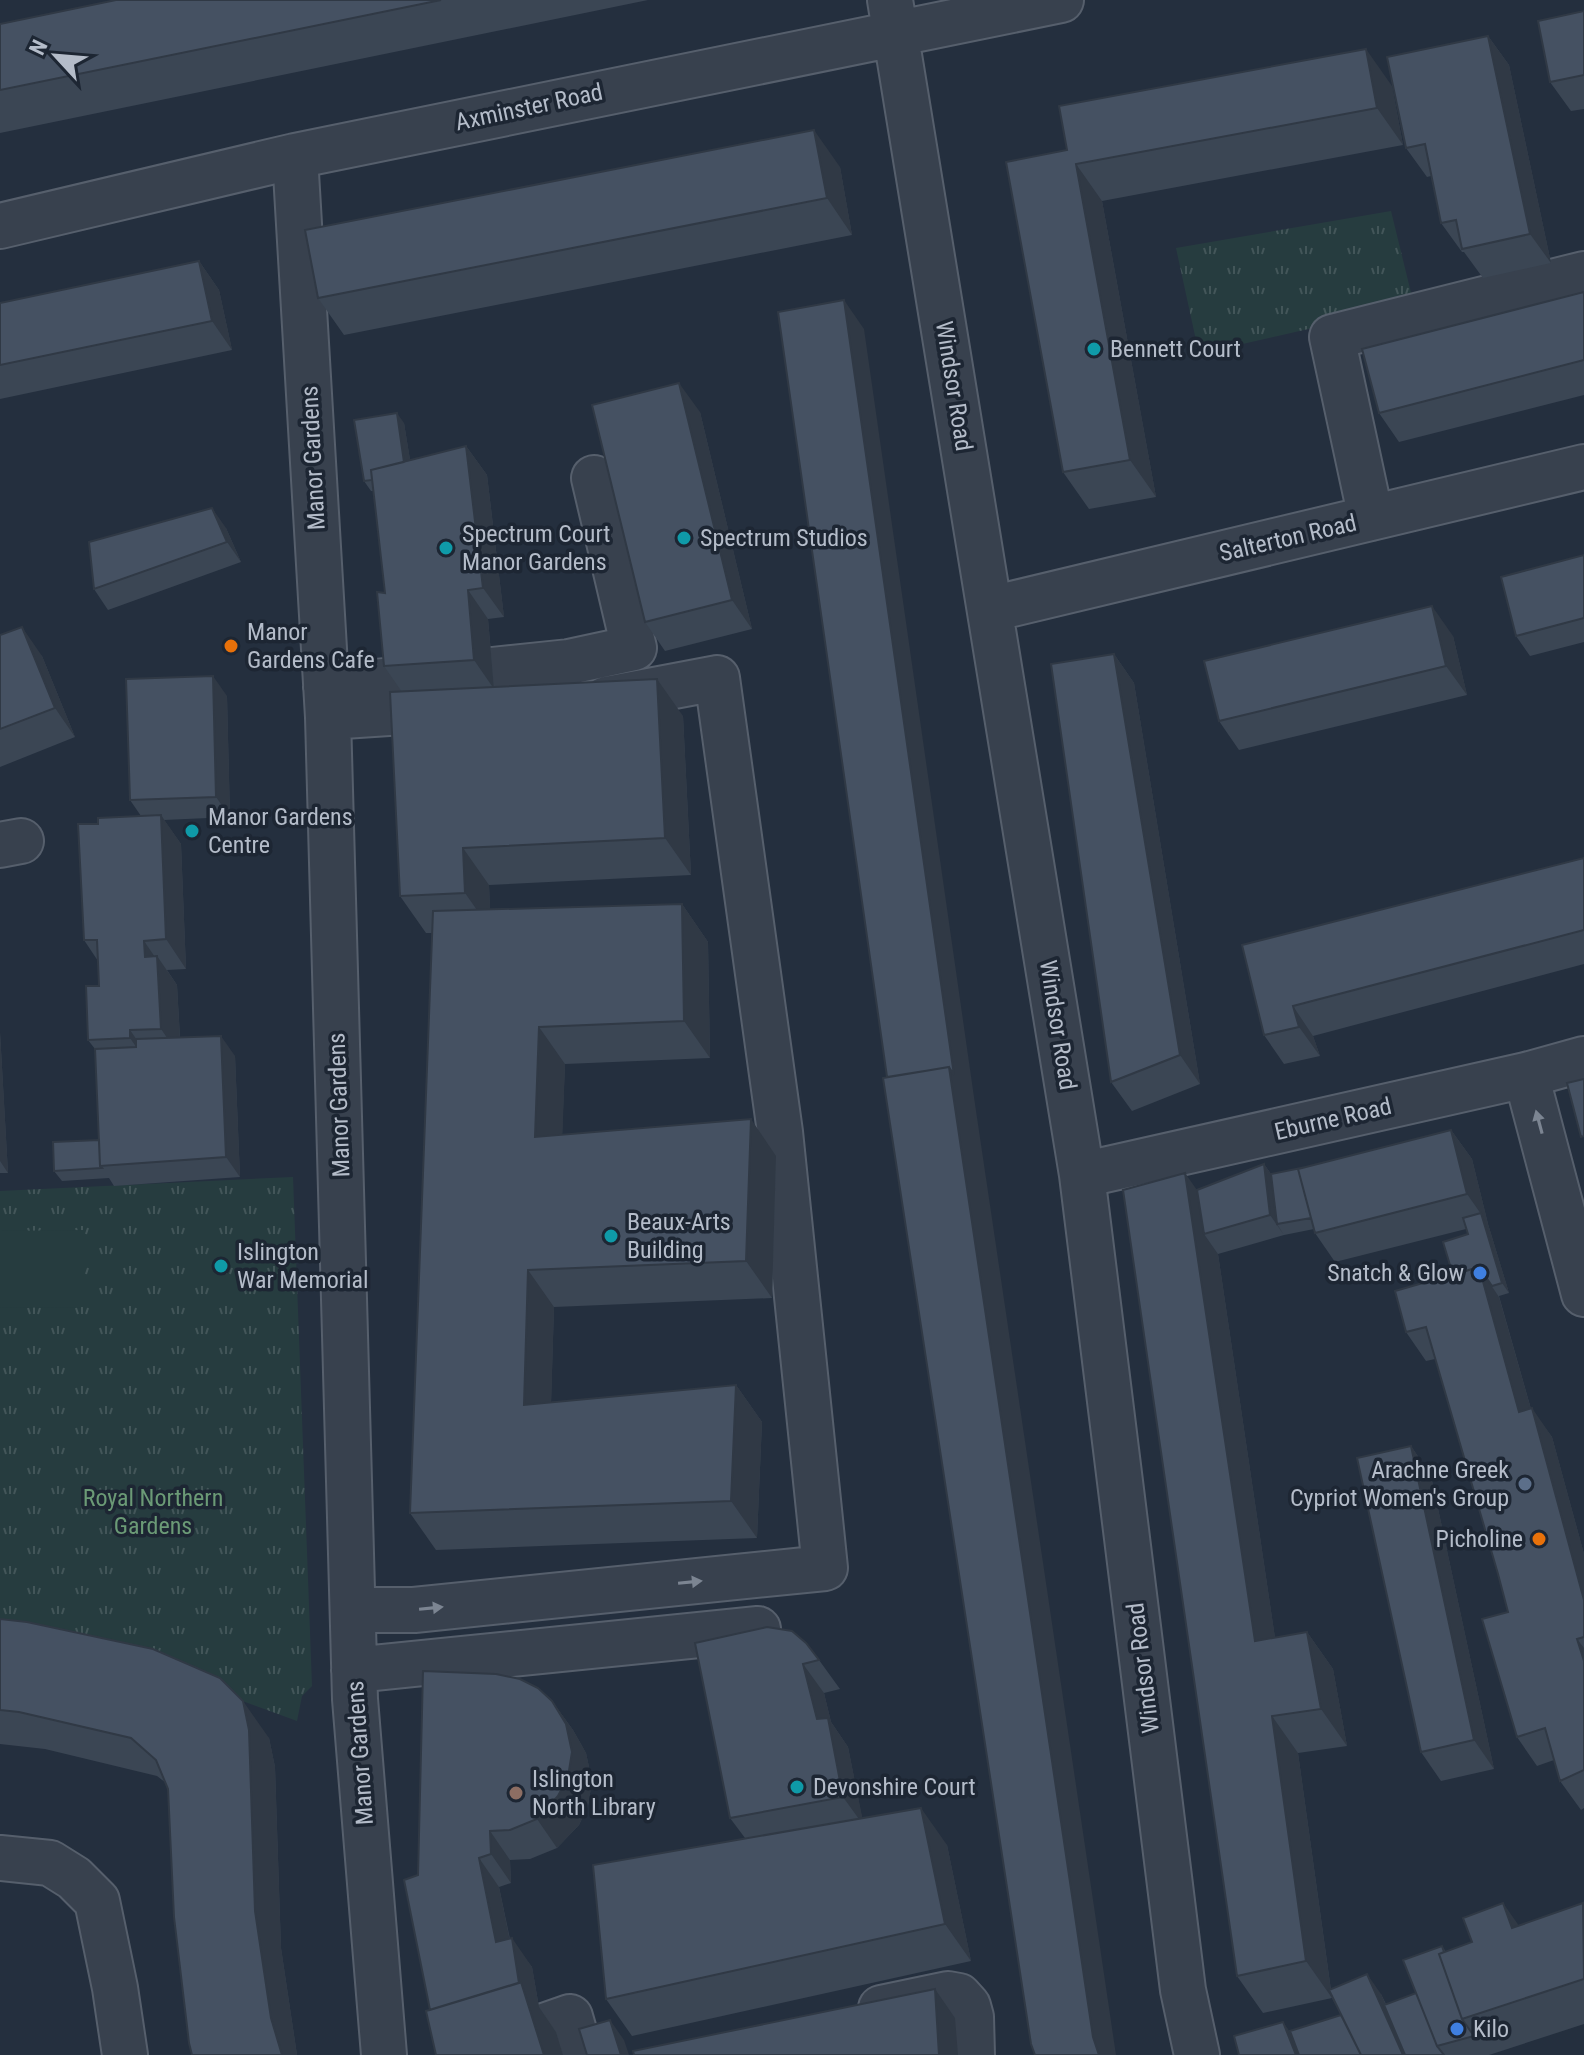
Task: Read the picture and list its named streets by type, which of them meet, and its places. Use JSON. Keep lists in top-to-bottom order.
{
  "streets": {
    "street": [
      "Axminster Road",
      "Windsor Road",
      "Manor Gardens",
      "Salterton Road",
      "Eburne Road"
    ]
  },
  "crossings": [
    ["Axminster Road", "Windsor Road"],
    ["Axminster Road", "Manor Gardens"],
    ["Windsor Road", "Salterton Road"],
    ["Windsor Road", "Eburne Road"]
  ],
  "parks": ["Royal Northern Gardens"],
  "places": [
    "Bennett Court",
    "Spectrum Studios",
    "Spectrum Court Manor Gardens",
    "Manor Gardens Cafe",
    "Manor Gardens Centre",
    "Beaux-Arts Building",
    "Islington War Memorial",
    "Snatch & Glow",
    "Arachne Greek Cypriot Women's Group",
    "Picholine",
    "Devonshire Court",
    "Islington North Library",
    "Kilo"
  ],
  "north": "top left"
}
